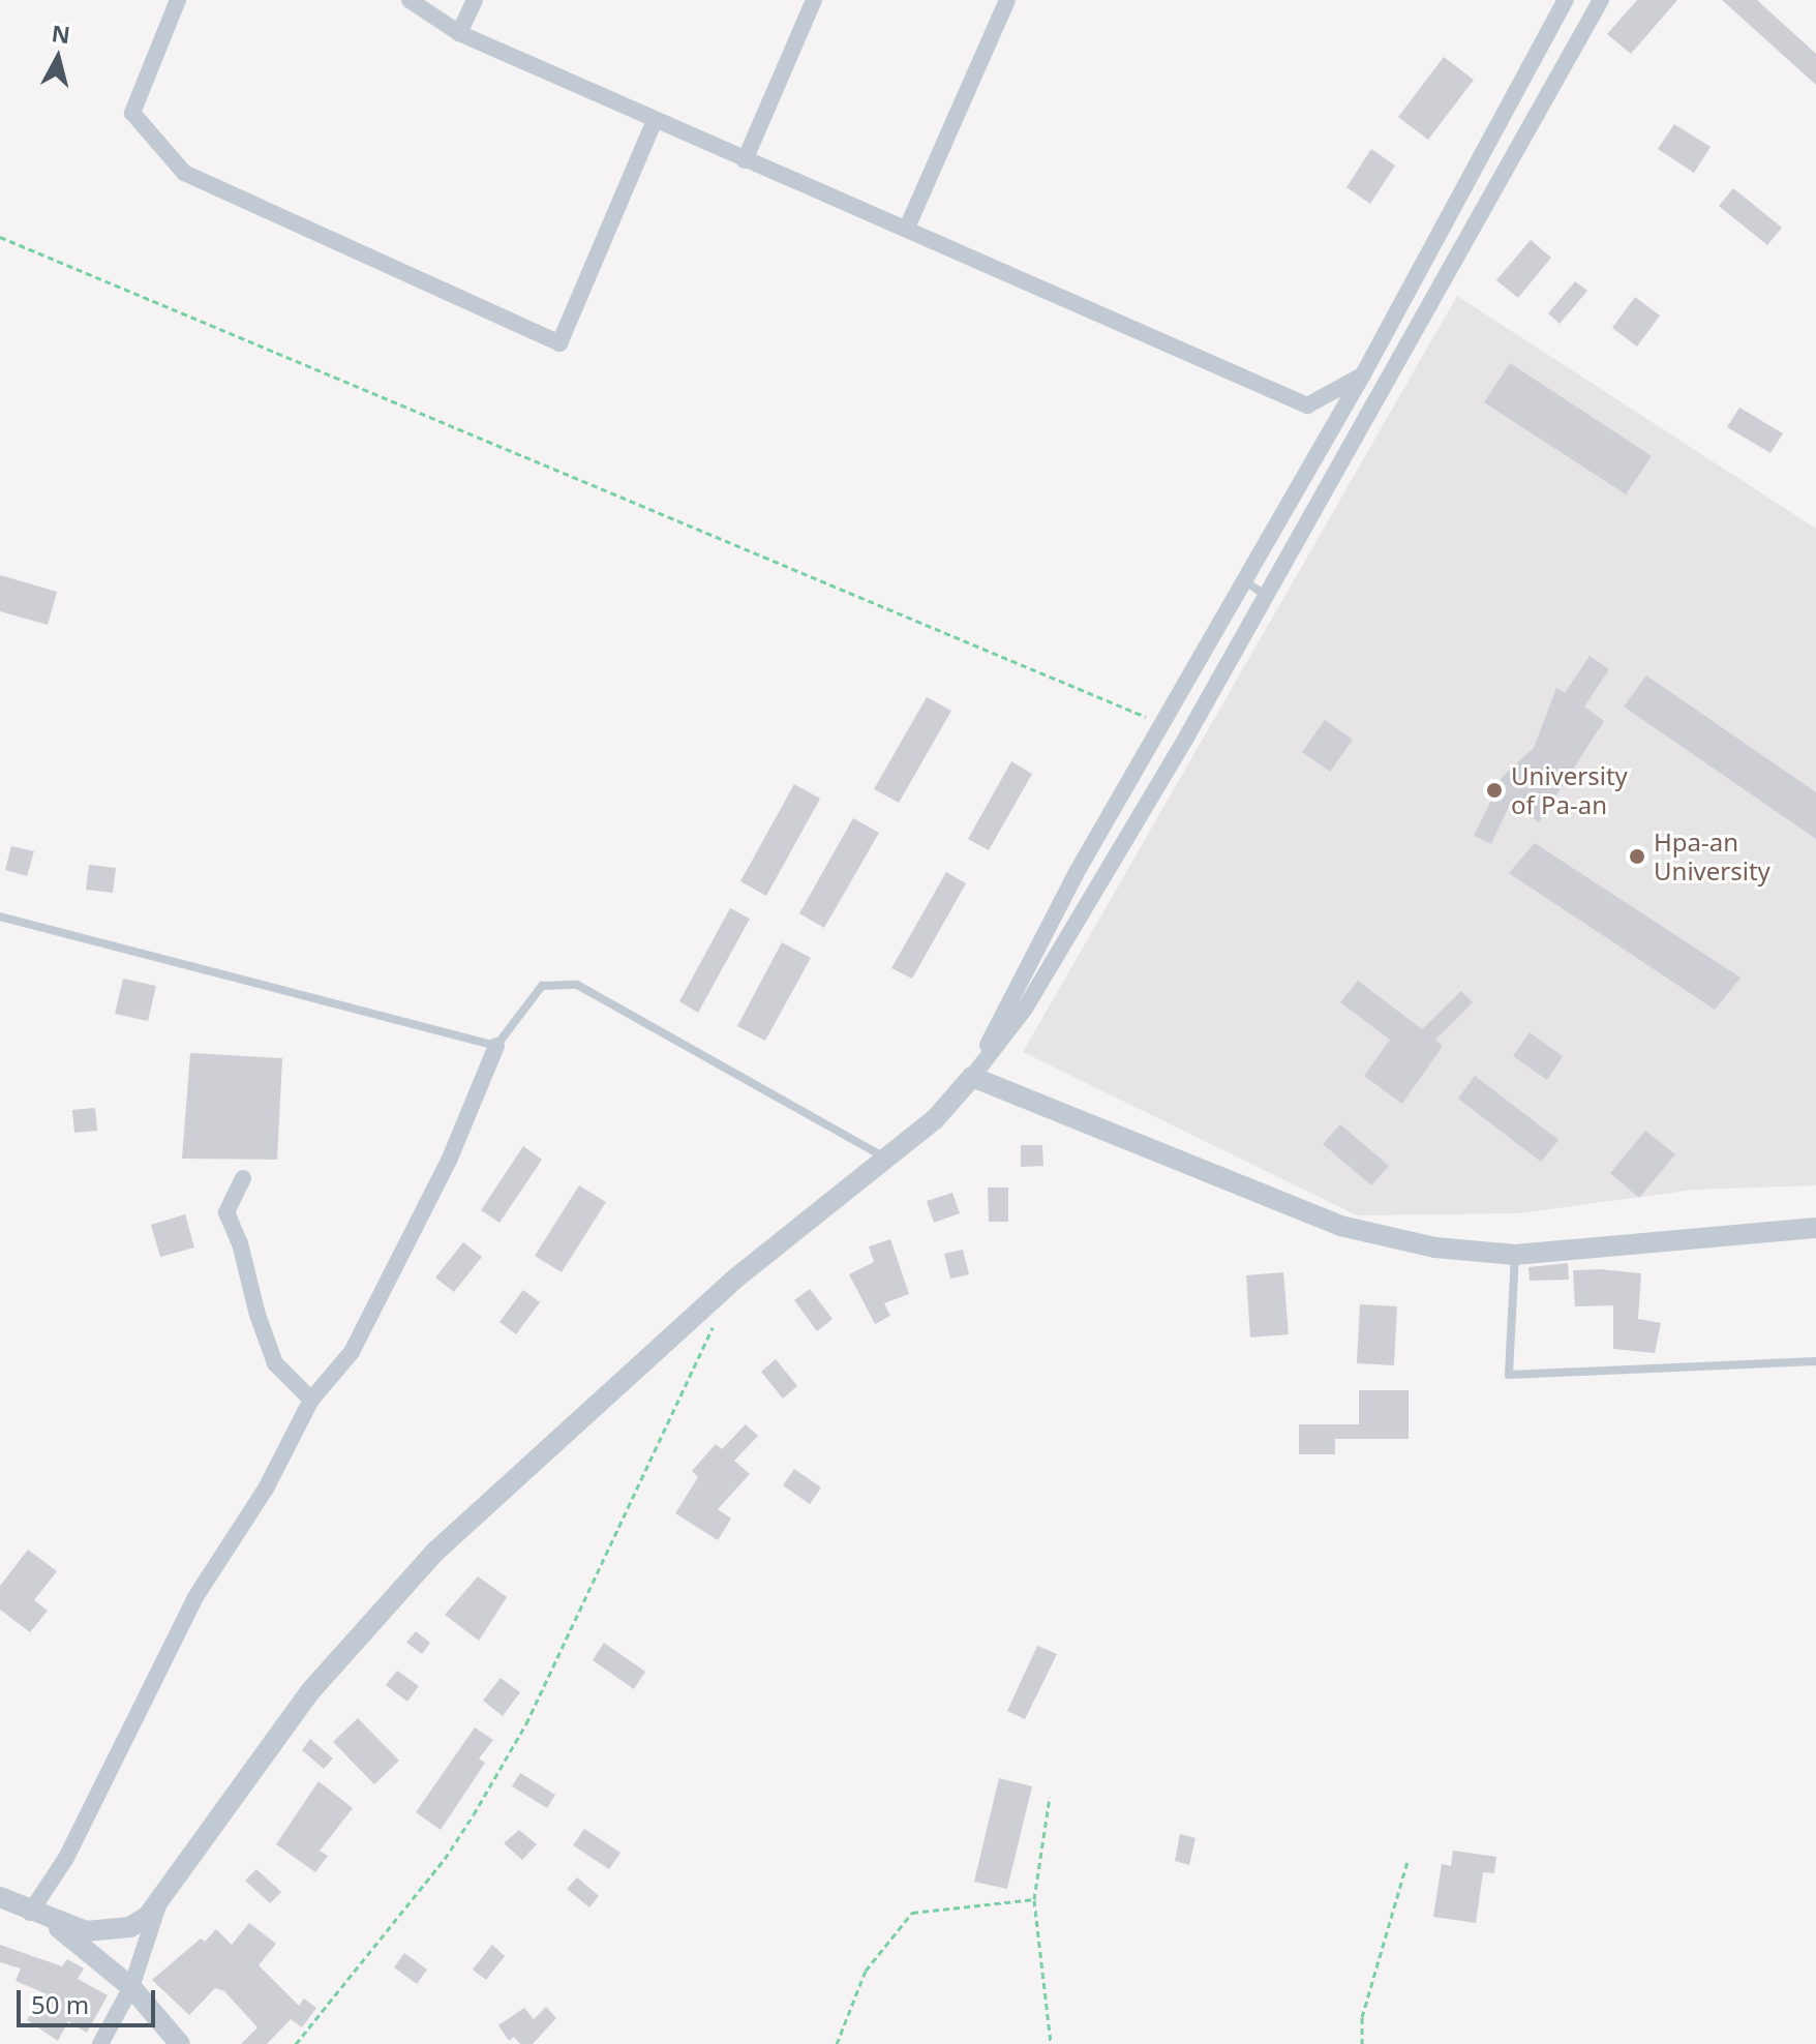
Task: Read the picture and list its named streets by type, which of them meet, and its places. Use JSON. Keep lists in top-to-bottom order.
{
  "places": ["University of Pa-an", "Hpa-an University"],
  "scale_bar": "50 m",
  "north": "top"
}
